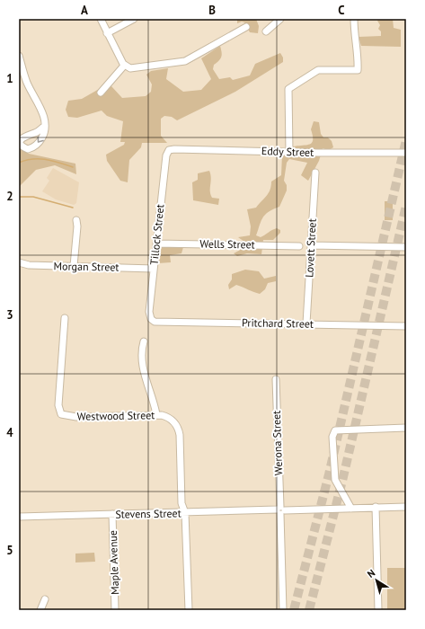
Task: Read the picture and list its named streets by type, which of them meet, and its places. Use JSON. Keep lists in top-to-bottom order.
{
  "streets": {
    "street": [
      "Eddy Street",
      "Tillock Street",
      "Wells Street",
      "Lovett Street",
      "Morgan Street",
      "Pritchard Street",
      "Westwood Street",
      "Werona Street",
      "Stevens Street",
      "Maple Avenue"
    ]
  },
  "crossings": [
    ["Eddy Street", "Tillock Street"],
    ["Tillock Street", "Wells Street"],
    ["Tillock Street", "Morgan Street"],
    ["Tillock Street", "Pritchard Street"],
    ["Lovett Street", "Pritchard Street"],
    ["Westwood Street", "Stevens Street"],
    ["Werona Street", "Stevens Street"],
    ["Stevens Street", "Maple Avenue"]
  ],
  "north": "top left",
  "grid": {
    "columns": ["A", "B", "C"],
    "rows": [
      "1",
      "2",
      "3",
      "4",
      "5"
    ]
  }
}
